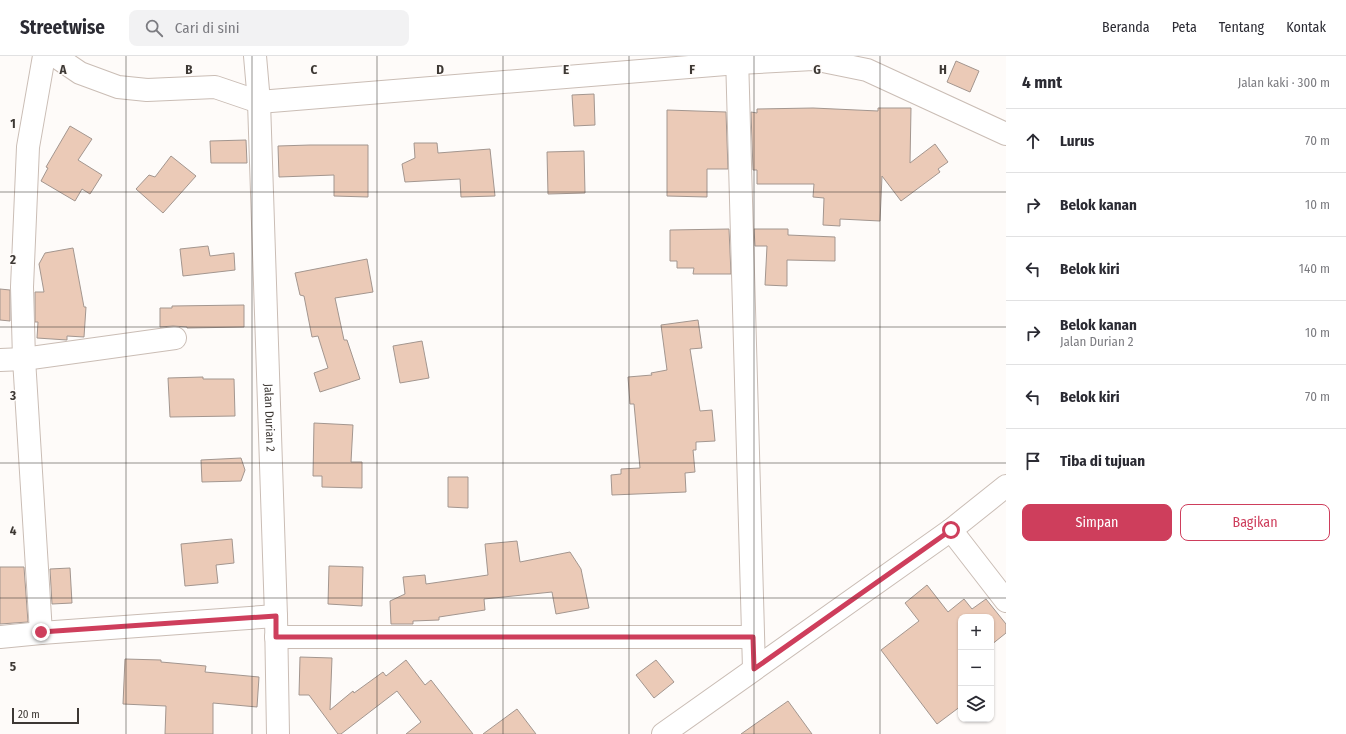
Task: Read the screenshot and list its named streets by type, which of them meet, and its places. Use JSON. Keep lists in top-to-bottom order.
{
  "streets": {
    "street": ["Jalan Durian 2"]
  },
  "scale_bar": "20 m",
  "page": {
    "header": "Streetwise",
    "search": "Cari di sini",
    "nav": [
      "Beranda",
      "Peta",
      "Tentang",
      "Kontak"
    ],
    "heading": ["4 mnt", "Jalan kaki · 300 m"],
    "list": [
      ["Lurus", "70 m"],
      ["Belok kanan", "10 m"],
      ["Belok kiri", "140 m"],
      ["Belok kanan", "Jalan Durian 2", "10 m"],
      ["Belok kiri", "70 m"],
      "Tiba di tujuan"
    ],
    "buttons": ["Simpan", "Bagikan"],
    "map_buttons": ["+", "−"],
    "scale": "20 m"
  },
  "grid": {
    "columns": [
      "A",
      "B",
      "C",
      "D",
      "E",
      "F",
      "G",
      "H"
    ],
    "rows": [
      "1",
      "2",
      "3",
      "4",
      "5"
    ]
  }
}
